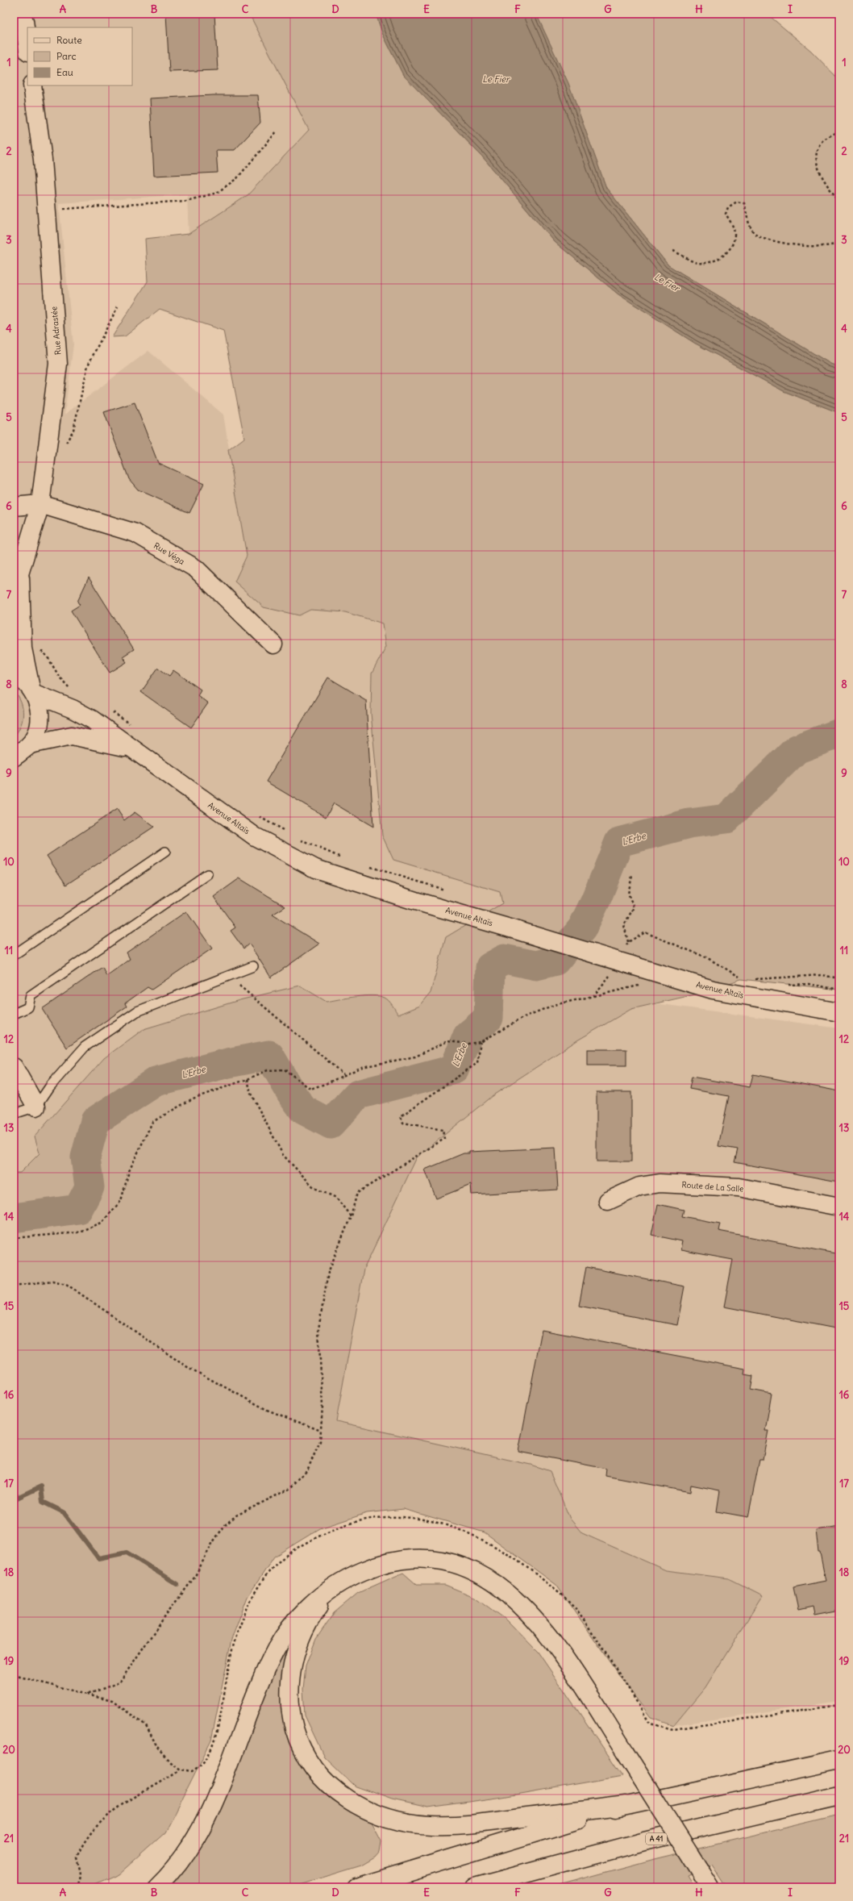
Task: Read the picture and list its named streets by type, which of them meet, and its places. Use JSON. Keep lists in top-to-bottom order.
{
  "streets": {
    "main road": [
      "Rue Adrastée",
      "Rue Véga",
      "Avenue Altaïs",
      "Route de La Salle",
      "A 41"
    ]
  },
  "crossings": [
    ["Rue Adrastée", "Rue Véga"],
    ["Rue Adrastée", "Avenue Altaïs"]
  ],
  "water": ["Le Fier", "L'Erbe"],
  "legend": ["Route", "Parc", "Eau"],
  "grid": {
    "columns": [
      "A",
      "B",
      "C",
      "D",
      "E",
      "F",
      "G",
      "H",
      "I"
    ],
    "rows": [
      "1",
      "2",
      "3",
      "4",
      "5",
      "6",
      "7",
      "8",
      "9",
      "10",
      "11",
      "12",
      "13",
      "14",
      "15",
      "16",
      "17",
      "18",
      "19",
      "20",
      "21"
    ]
  }
}
